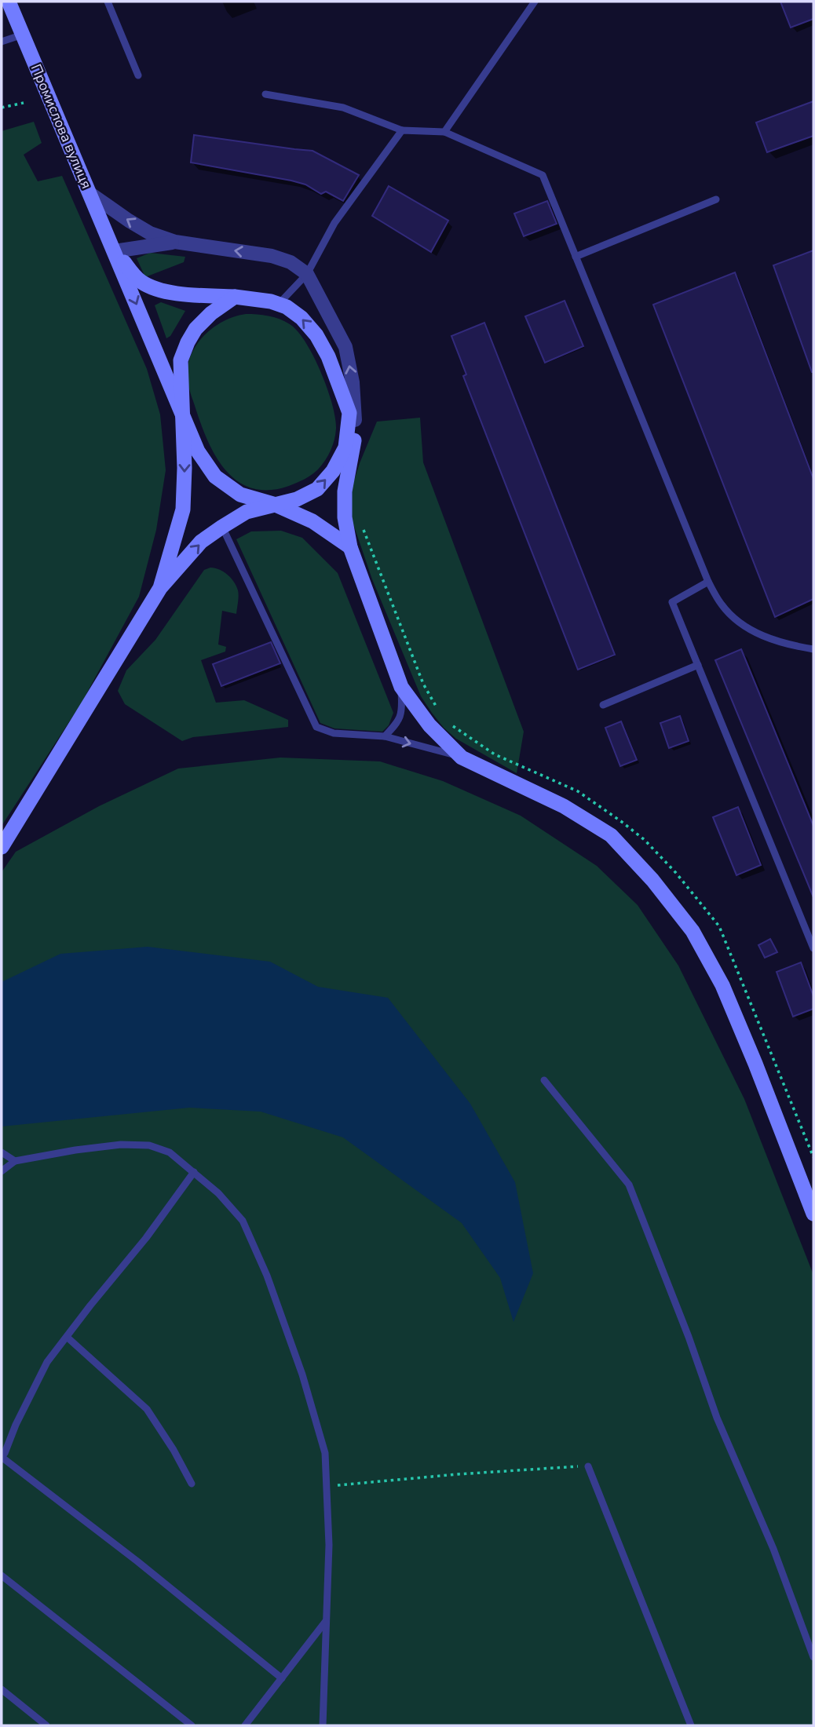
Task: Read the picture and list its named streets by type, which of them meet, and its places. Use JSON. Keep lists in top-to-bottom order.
{
  "streets": {
    "main road": ["Промислова вулиця"]
  },
  "one_way": ["Промислова вулиця"]
}
